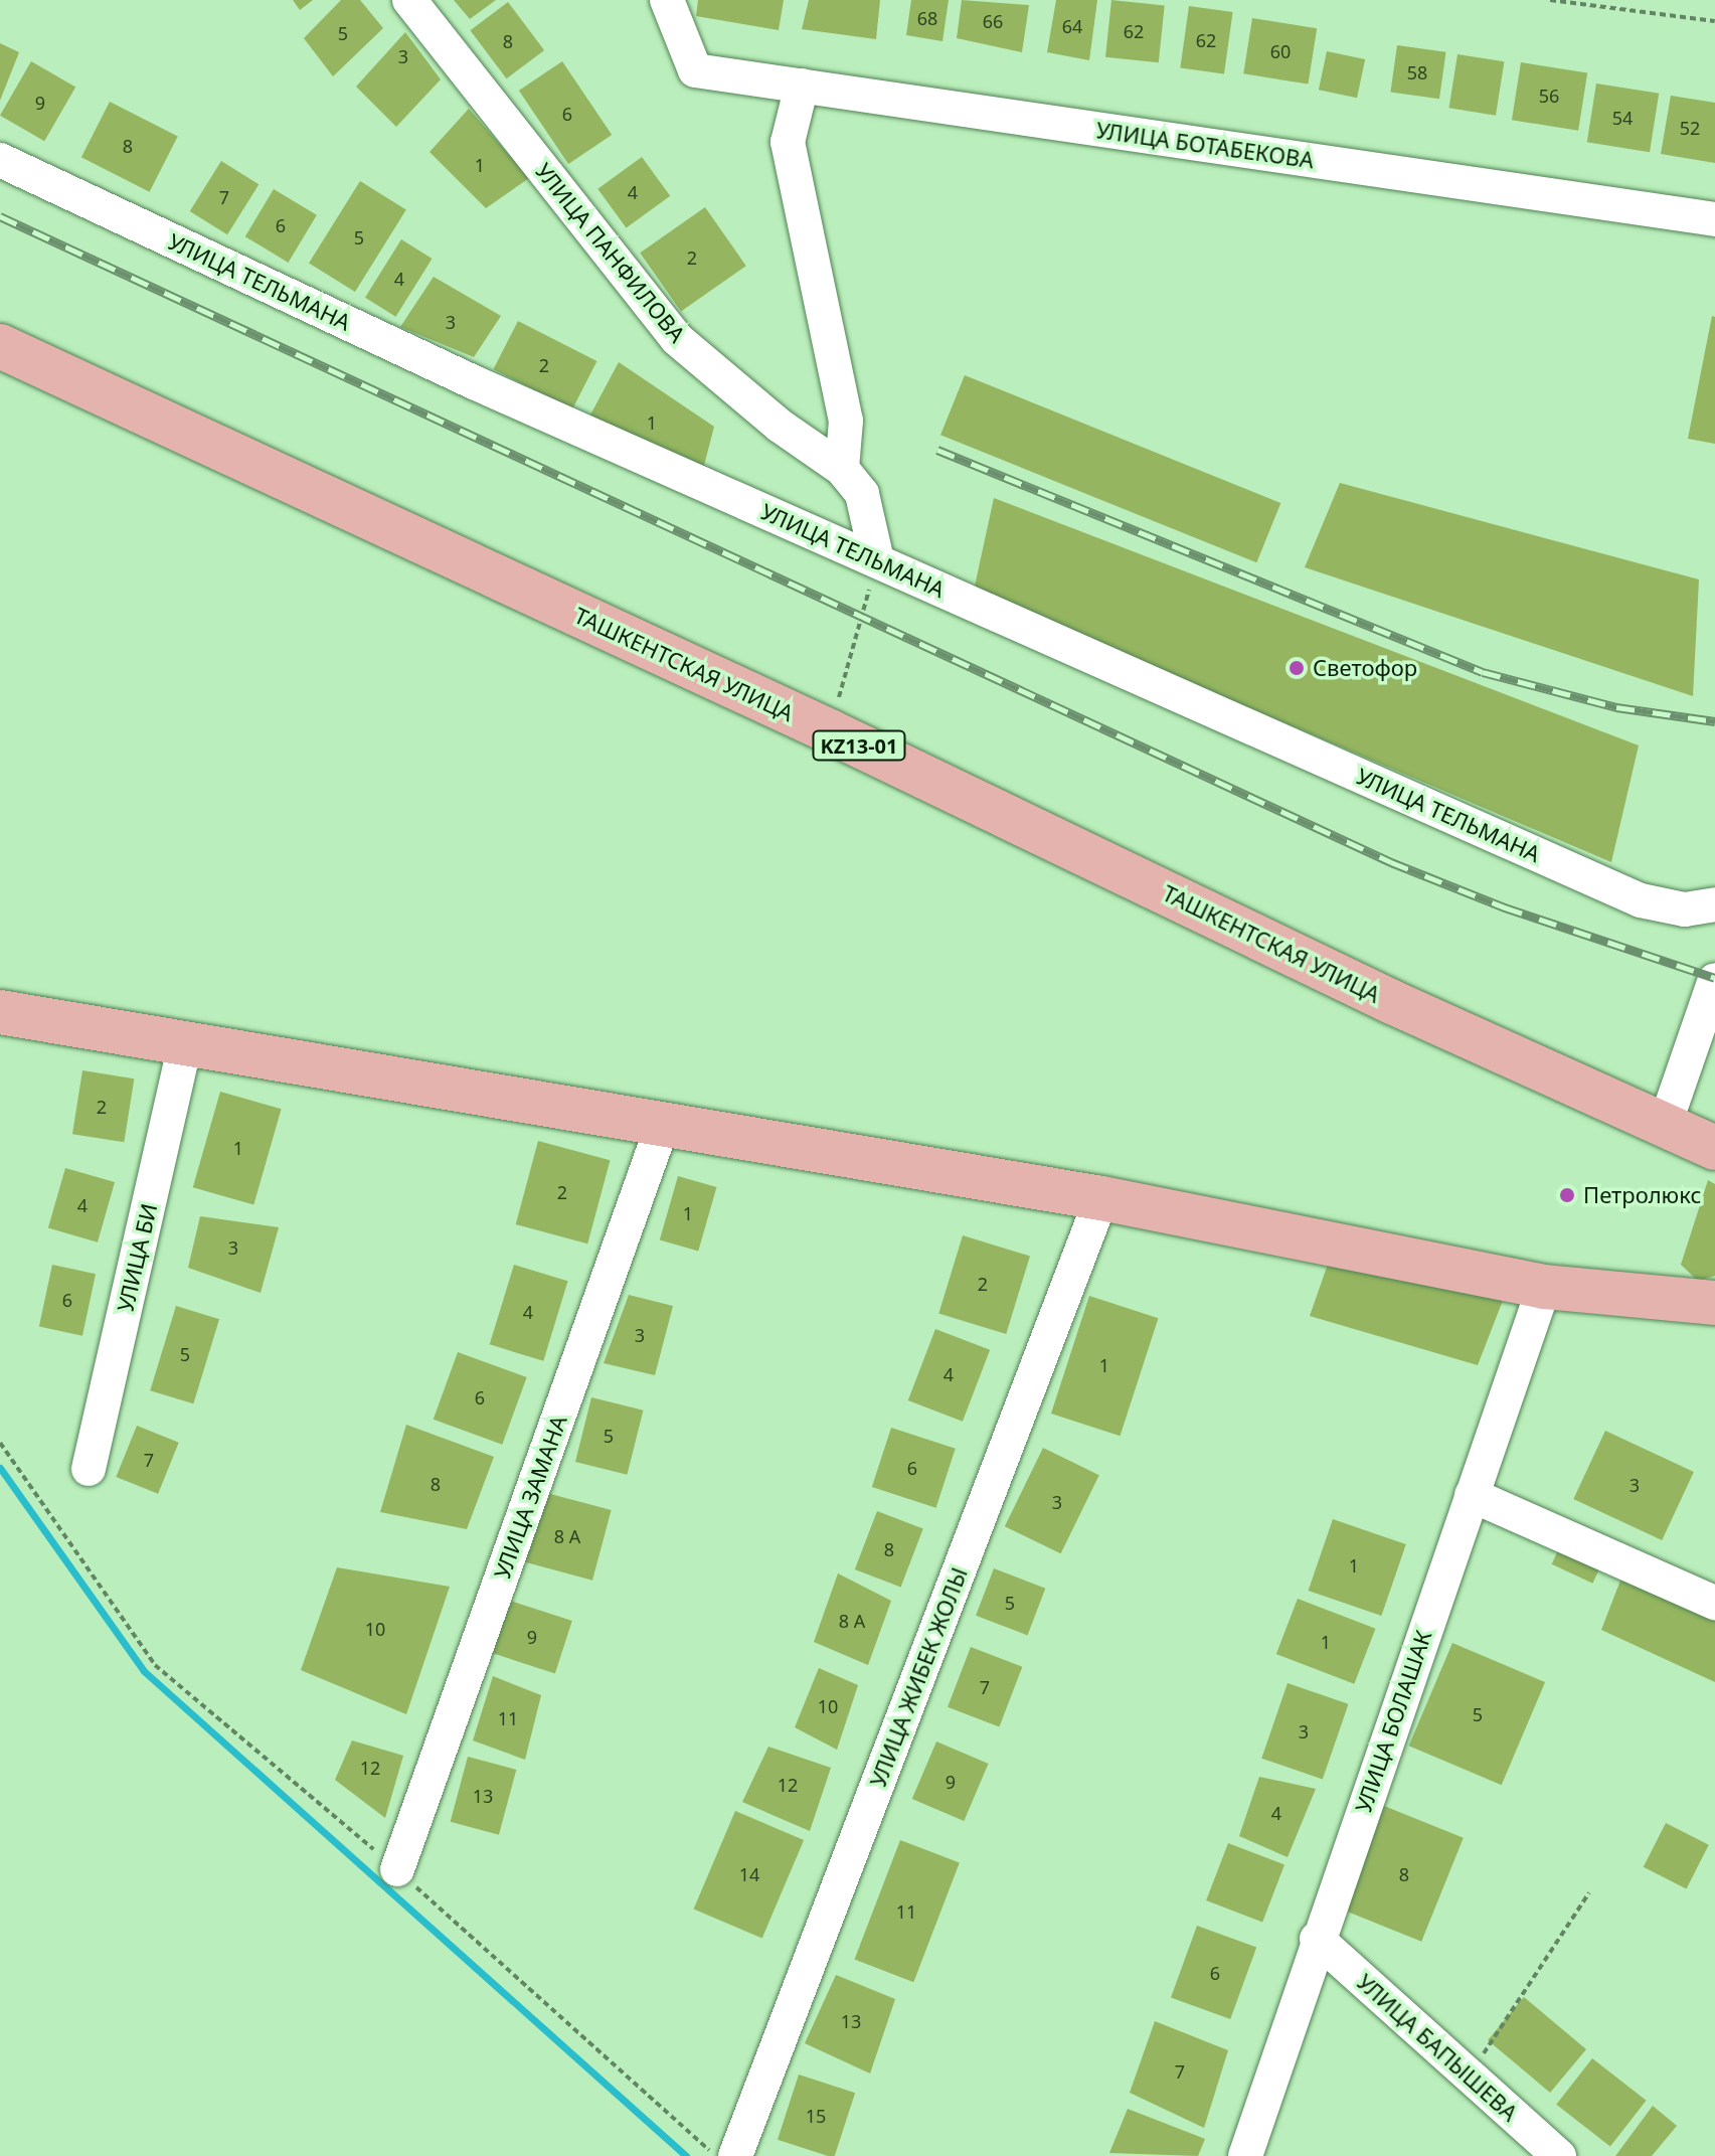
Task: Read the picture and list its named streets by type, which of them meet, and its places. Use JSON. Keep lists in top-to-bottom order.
{
  "streets": {
    "main road": ["ТАШКЕНТСКАЯ УЛИЦА", "KZ13-01"],
    "street": [
      "УЛИЦА БОТАБЕКОВА",
      "УЛИЦА ПАНФИЛОВА",
      "УЛИЦА ТЕЛЬМАНА",
      "УЛИЦА БИ",
      "УЛИЦА ЗАМАНА",
      "УЛИЦА ЖИБЕК ЖОЛЫ",
      "УЛИЦА БОЛАШАК",
      "УЛИЦА БАПЫШЕВА"
    ]
  },
  "crossings": [
    ["УЛИЦА ПАНФИЛОВА", "УЛИЦА ТЕЛЬМАНА"],
    ["УЛИЦА БОЛАШАК", "УЛИЦА БАПЫШЕВА"]
  ],
  "places": ["Светофор", "Петролюкс"],
  "house_numbers": [
    "68",
    "66",
    "64",
    "62",
    "5",
    "62",
    "8",
    "60",
    "3",
    "58",
    "56",
    "9",
    "6",
    "54",
    "52",
    "8",
    "1",
    "4",
    "7",
    "6",
    "5",
    "2",
    "4",
    "3",
    "2",
    "1",
    "2",
    "1",
    "2",
    "4",
    "1",
    "3",
    "2",
    "6",
    "4",
    "3",
    "5",
    "1",
    "4",
    "6",
    "5",
    "7",
    "6",
    "8",
    "3",
    "3",
    "8 А",
    "8",
    "1",
    "5",
    "8 А",
    "10",
    "9",
    "1",
    "7",
    "10",
    "5",
    "11",
    "3",
    "12",
    "9",
    "12",
    "13",
    "4",
    "14",
    "8",
    "11",
    "6",
    "13",
    "7",
    "15"
  ]
}
